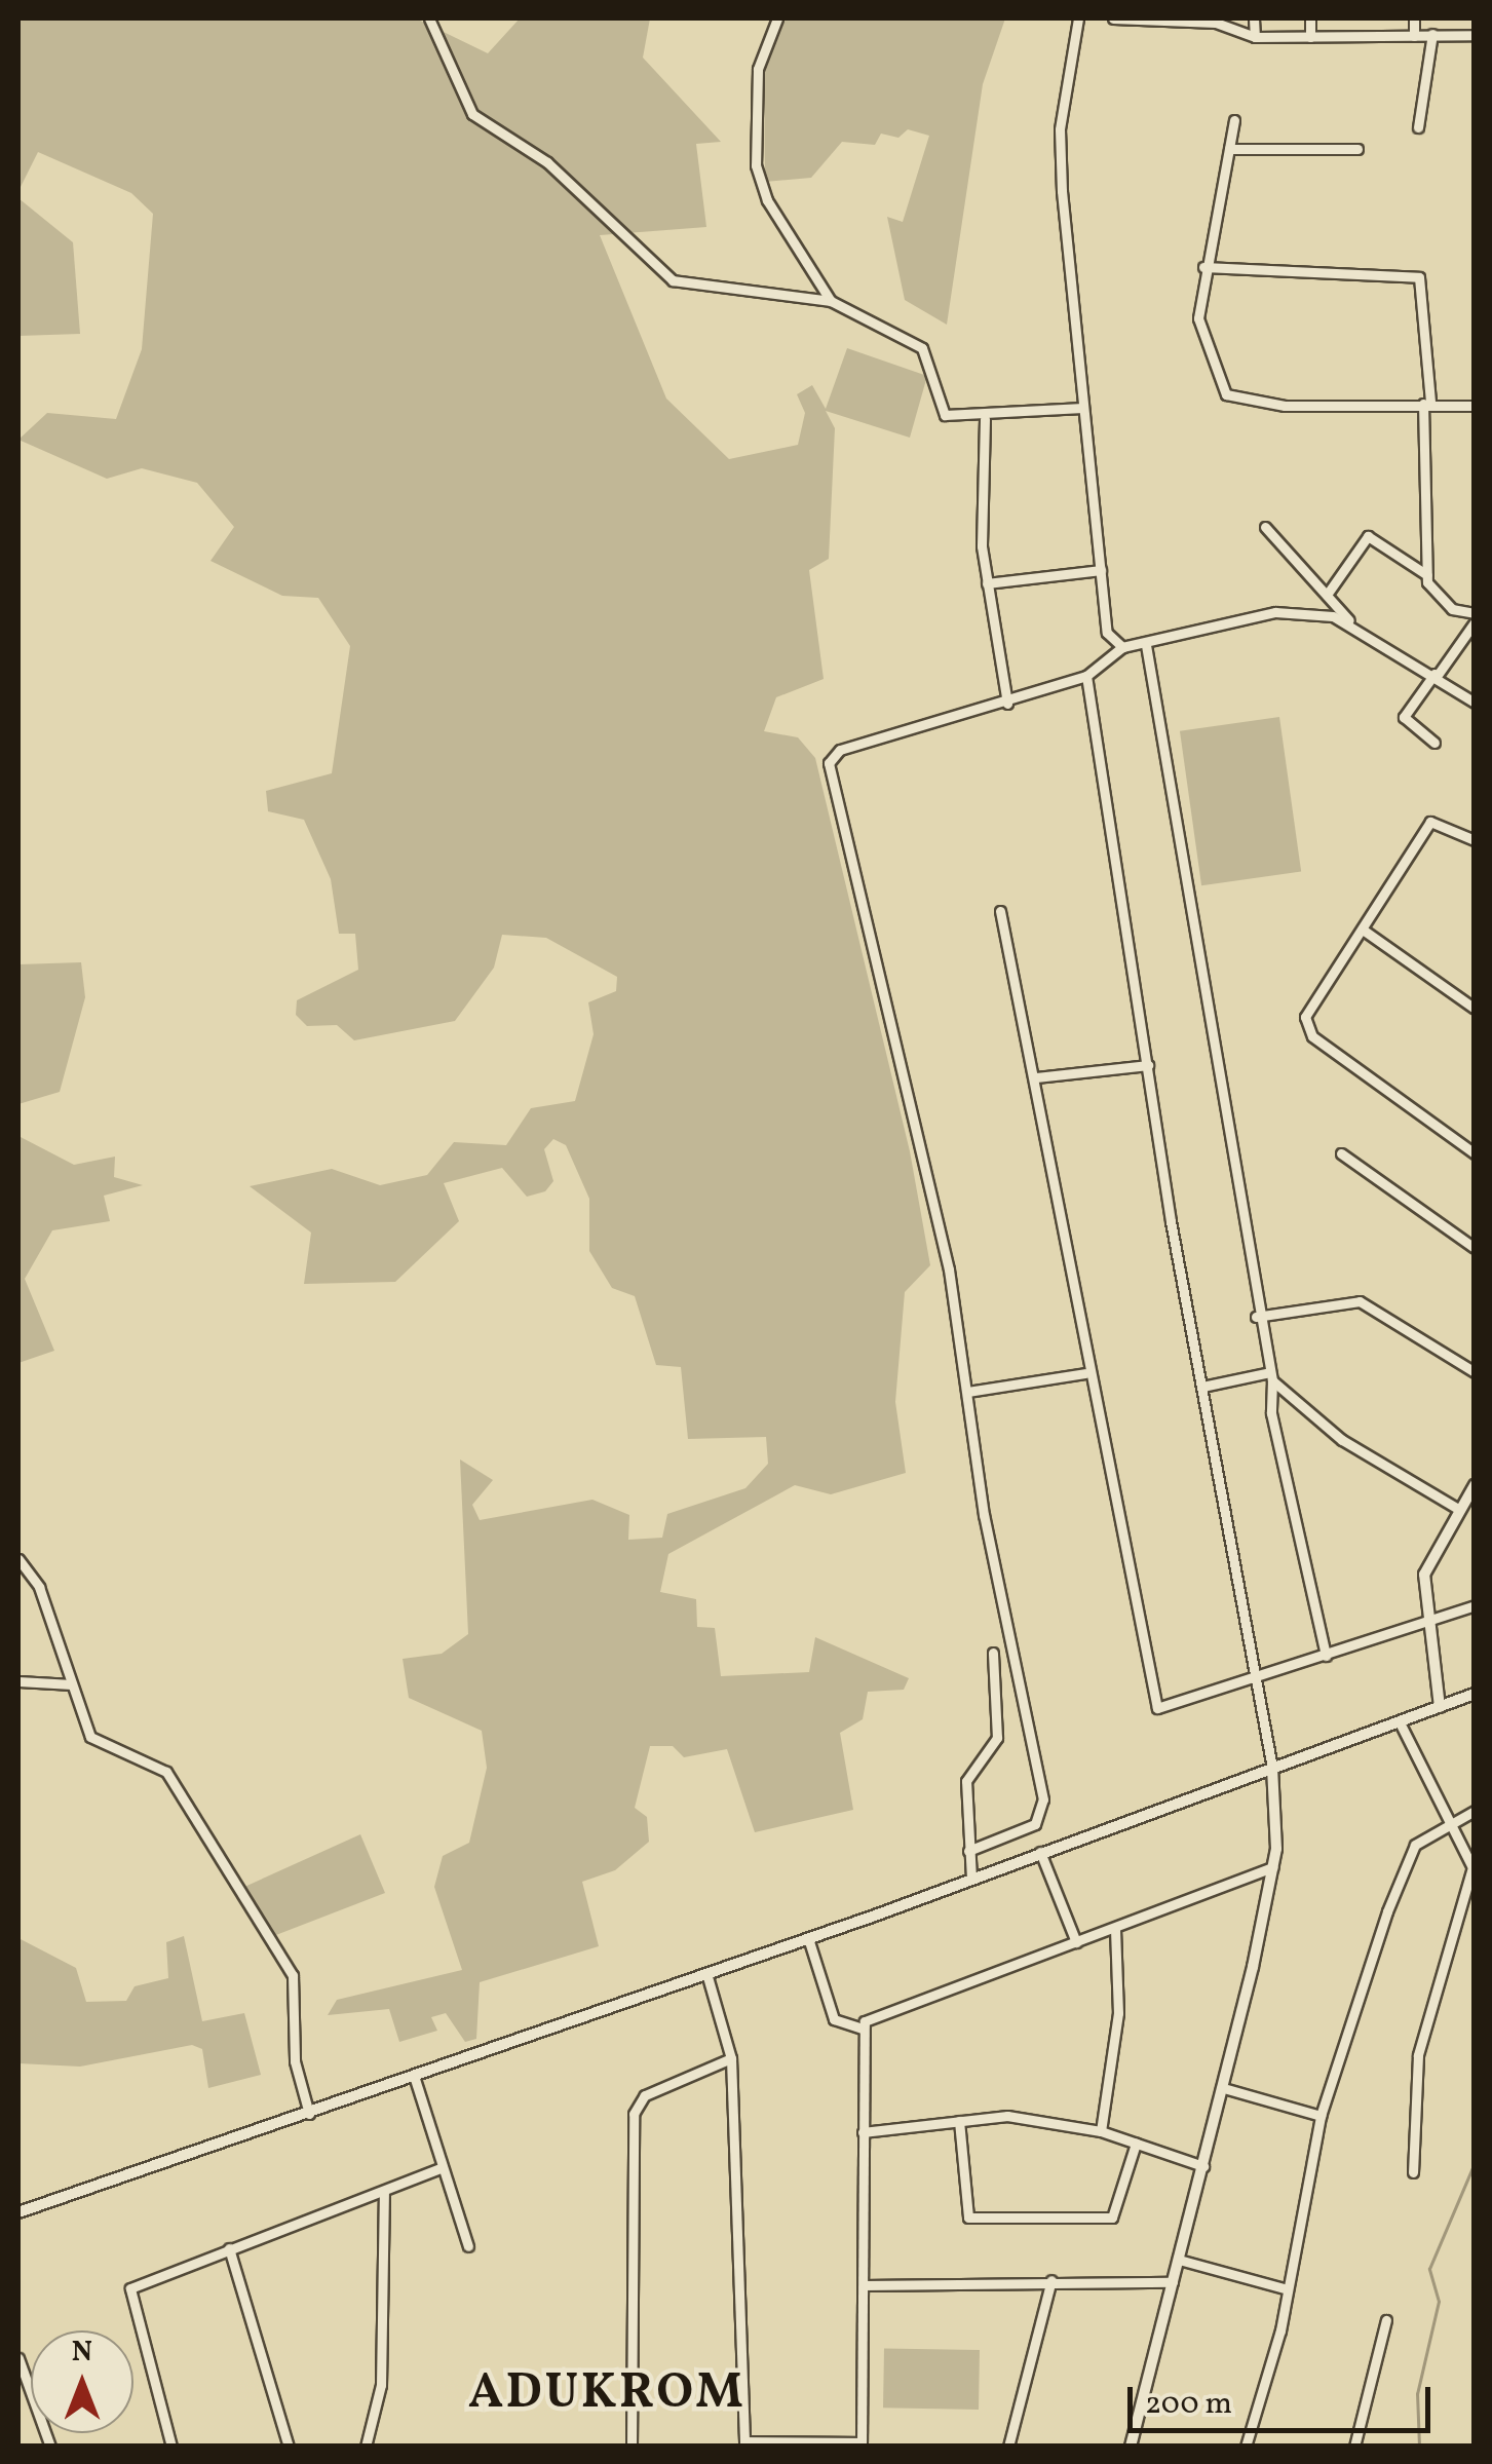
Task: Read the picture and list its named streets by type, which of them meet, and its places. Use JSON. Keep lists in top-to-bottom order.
{
  "districts": ["ADUKROM"],
  "scale_bar": "200 m",
  "north": "top"
}
